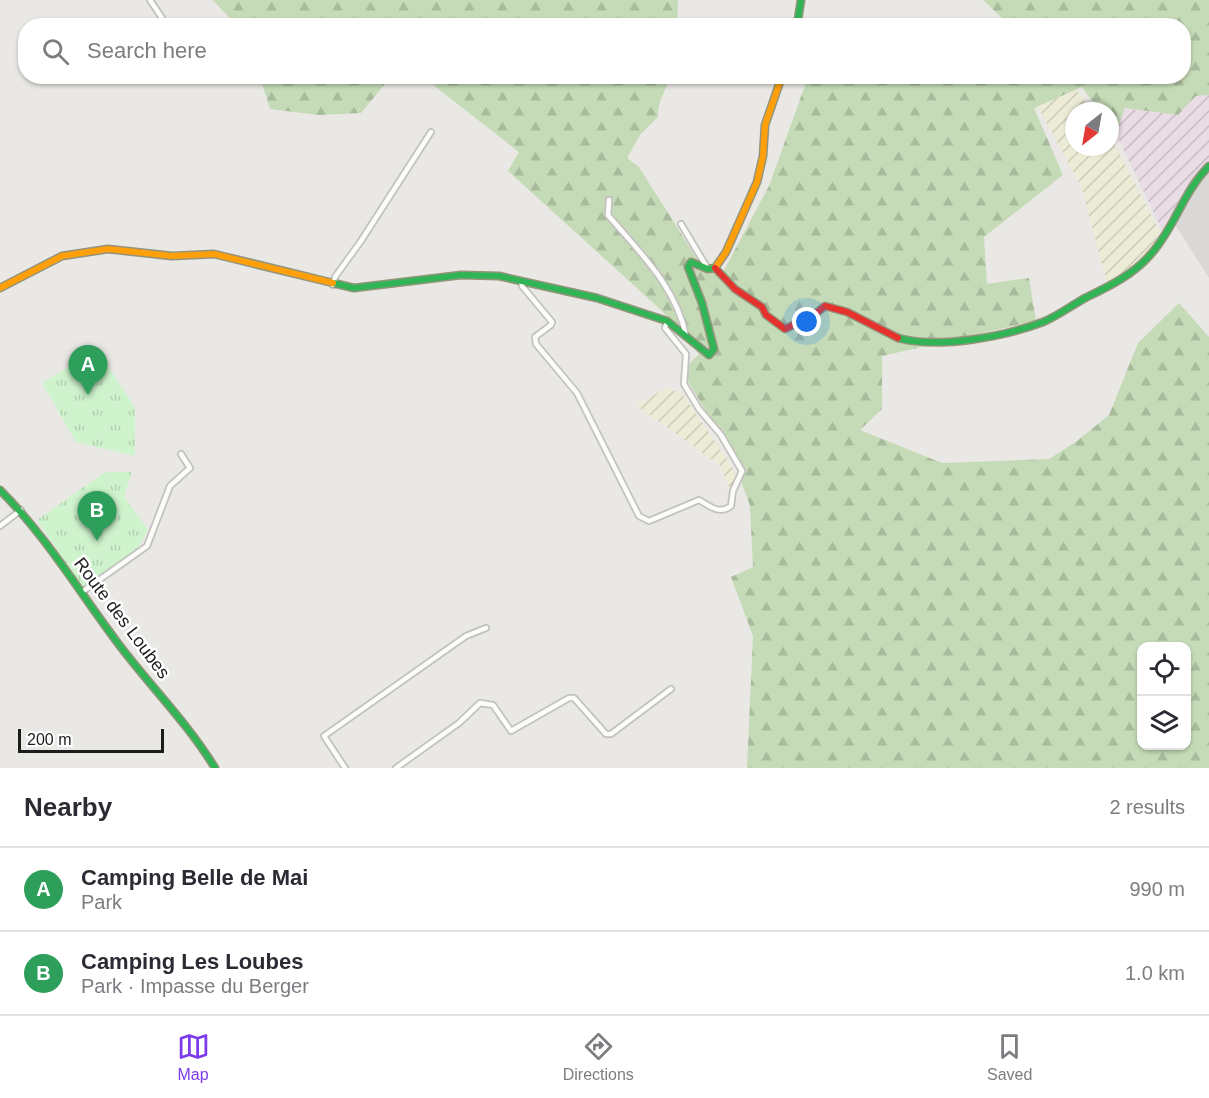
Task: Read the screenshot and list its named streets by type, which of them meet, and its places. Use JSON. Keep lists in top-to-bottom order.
{
  "streets": {
    "street": ["Route des Loubes"]
  },
  "scale_bar": "200 m",
  "north": "bottom left",
  "page": {
    "search": "Search here",
    "pins": ["A", "B"],
    "scale": "200 m",
    "heading": ["Nearby", "2 results"],
    "list": [
      {
        "mark": "A",
        "name": "Camping Belle de Mai",
        "note": "Park",
        "value": "990 m"
      },
      {
        "mark": "B",
        "name": "Camping Les Loubes",
        "note": "Park · Impasse du Berger",
        "value": "1.0 km"
      }
    ],
    "nav": ["Map", "Directions", "Saved"]
  }
}
